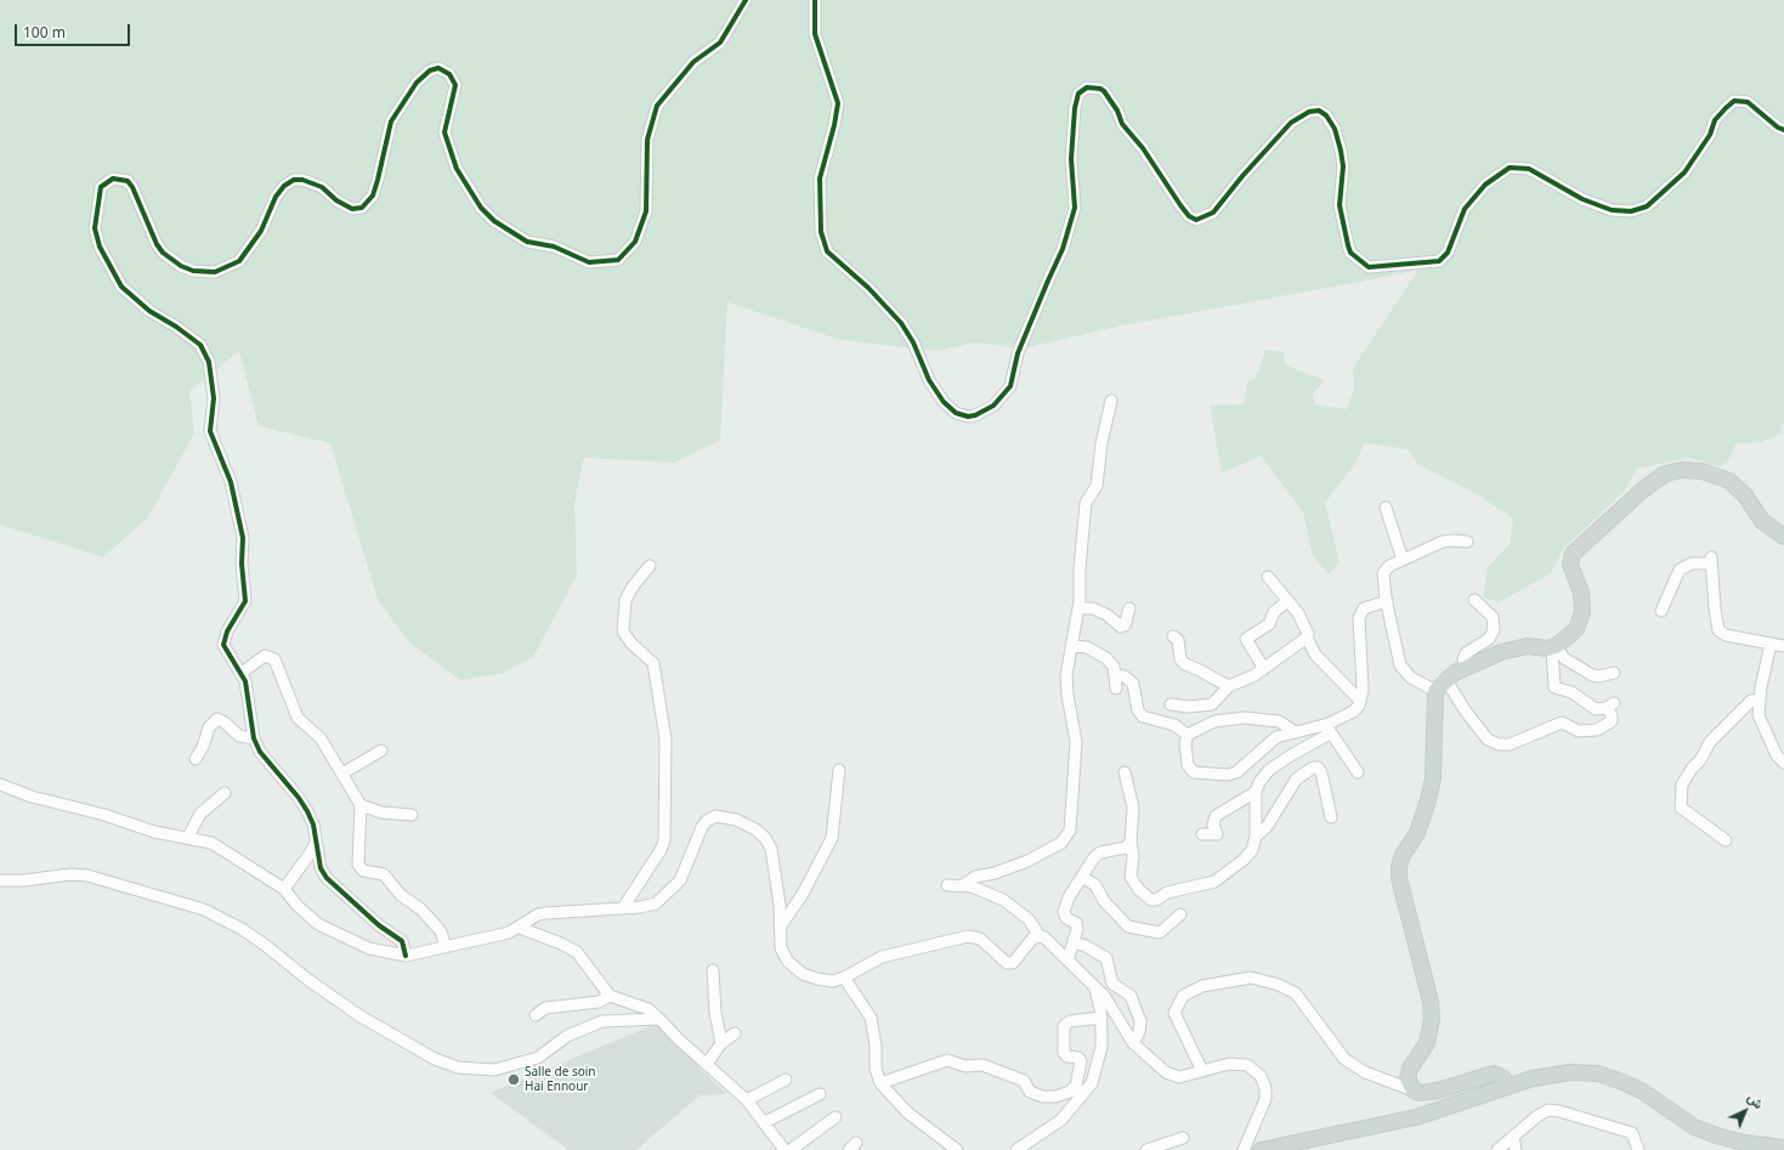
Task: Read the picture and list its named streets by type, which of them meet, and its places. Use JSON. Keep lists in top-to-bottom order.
{
  "places": ["Salle de soin Hai Ennour"],
  "scale_bar": "100 m",
  "north": "top right"
}
